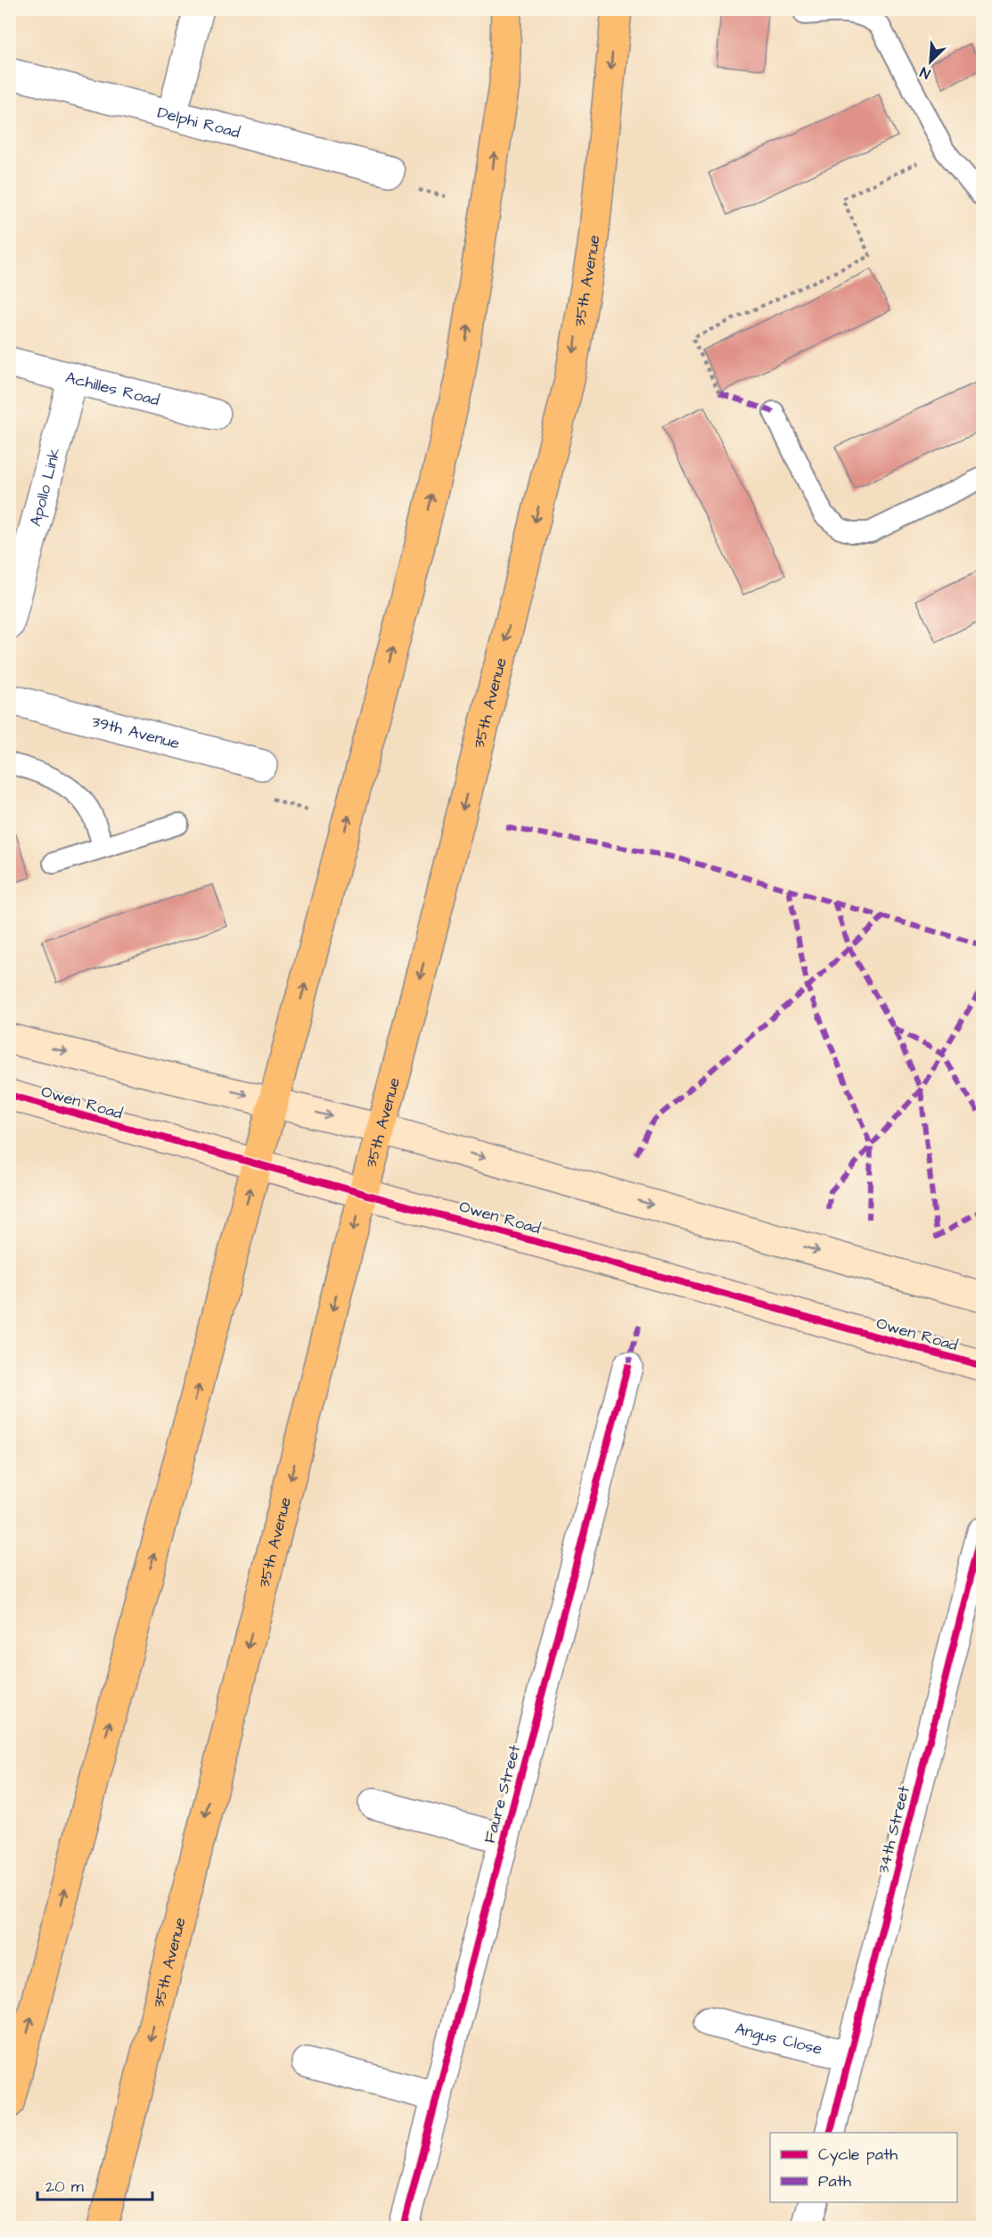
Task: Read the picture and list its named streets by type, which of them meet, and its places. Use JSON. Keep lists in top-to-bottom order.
{
  "streets": {
    "main road": ["35th Avenue"],
    "street": [
      "Delphi Road",
      "Achilles Road",
      "Apollo Link",
      "39th Avenue",
      "Owen Road",
      "Faure Street",
      "34th Street",
      "Angus Close"
    ]
  },
  "crossings": [
    ["35th Avenue", "Owen Road"],
    ["Achilles Road", "Apollo Link"],
    ["34th Street", "Angus Close"]
  ],
  "legend": ["Cycle path", "Path"],
  "scale_bar": "20 m",
  "north": "bottom left"
}
